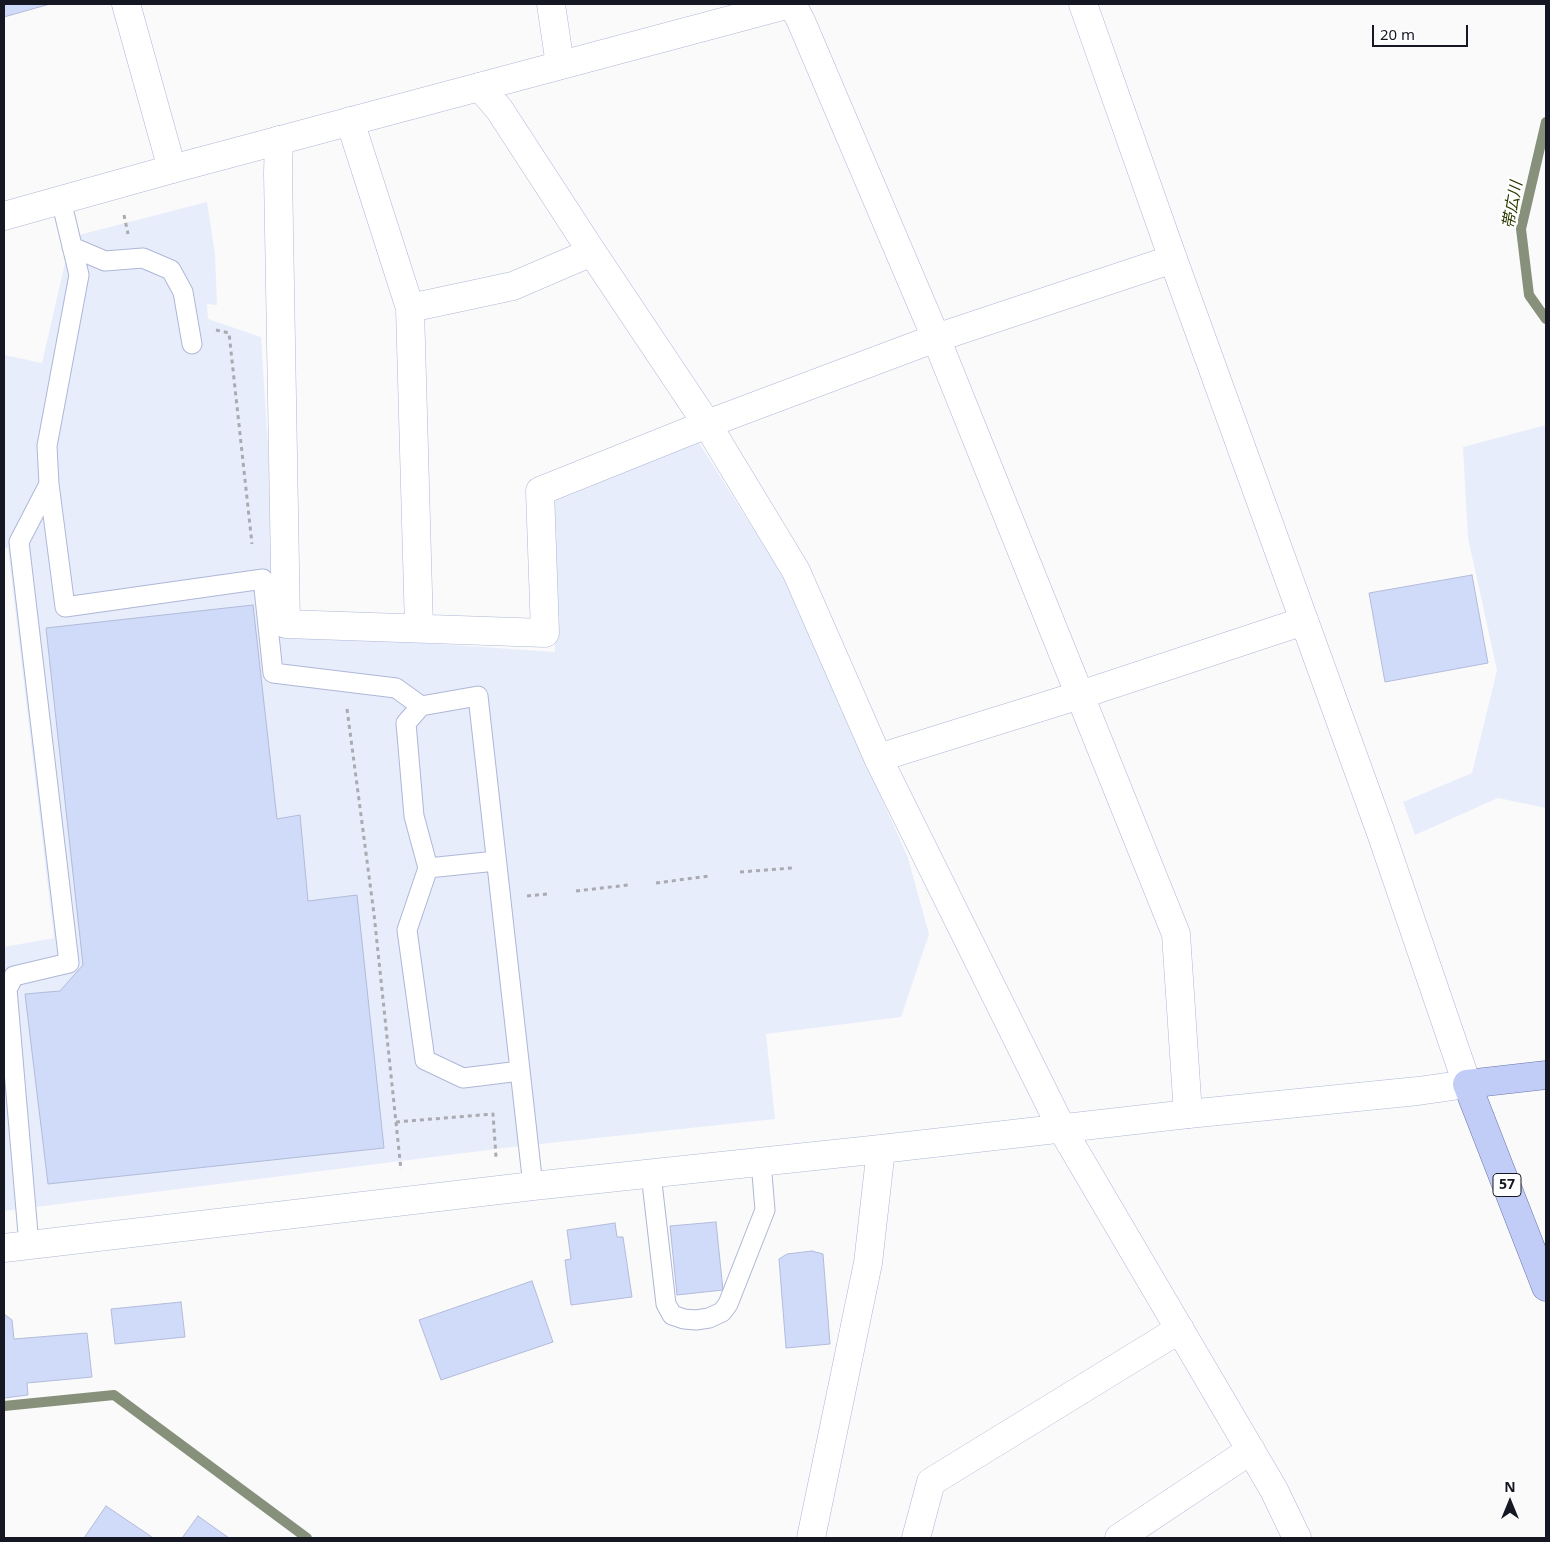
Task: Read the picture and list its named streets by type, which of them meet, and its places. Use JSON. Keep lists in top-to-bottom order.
{
  "streets": {
    "main road": ["57"]
  },
  "water": ["帯広川"],
  "scale_bar": "20 m",
  "north": "top"
}
